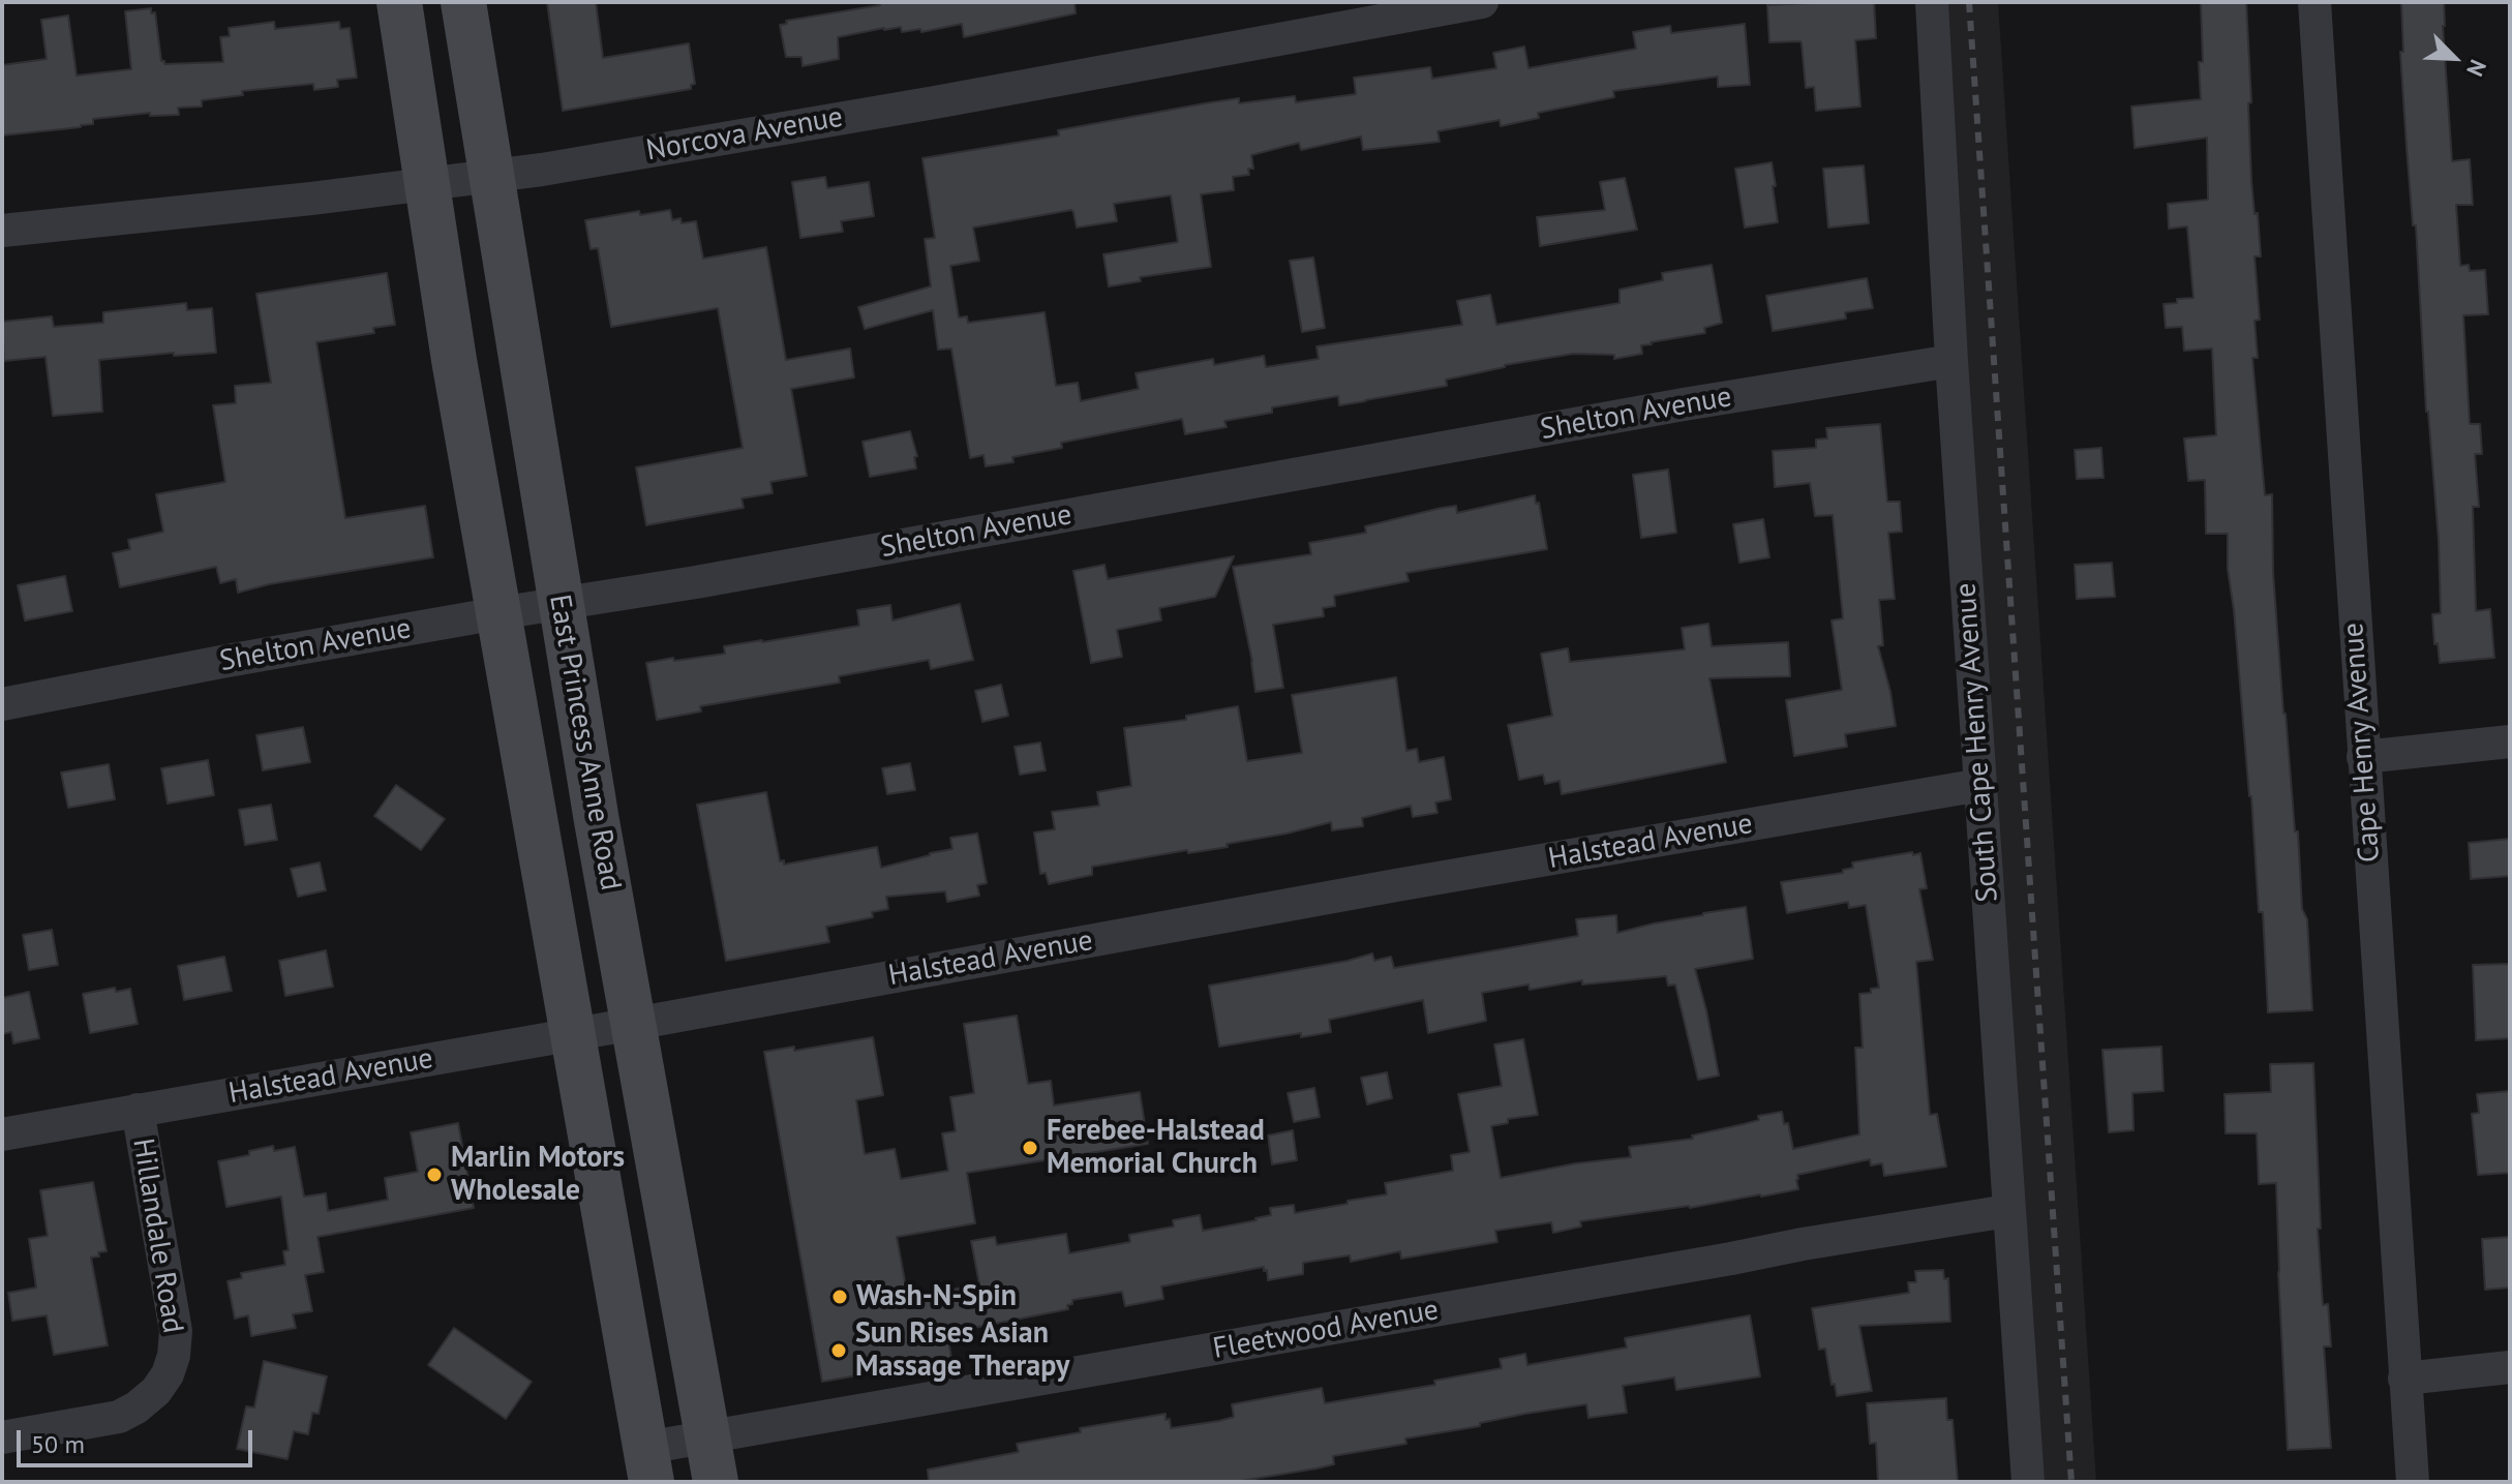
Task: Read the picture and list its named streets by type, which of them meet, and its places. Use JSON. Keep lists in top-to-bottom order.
{
  "streets": {
    "main road": ["East Princess Anne Road"],
    "street": [
      "Norcova Avenue",
      "Shelton Avenue",
      "South Cape Henry Avenue",
      "Cape Henry Avenue",
      "Halstead Avenue",
      "Hillandale Road",
      "Fleetwood Avenue"
    ]
  },
  "crossings": [
    ["Norcova Avenue", "East Princess Anne Road"],
    ["Shelton Avenue", "East Princess Anne Road"],
    ["Shelton Avenue", "South Cape Henry Avenue"],
    ["East Princess Anne Road", "Halstead Avenue"],
    ["East Princess Anne Road", "Fleetwood Avenue"],
    ["South Cape Henry Avenue", "Halstead Avenue"],
    ["South Cape Henry Avenue", "Fleetwood Avenue"],
    ["Halstead Avenue", "Hillandale Road"]
  ],
  "places": [
    "Ferebee-Halstead Memorial Church",
    "Marlin Motors Wholesale",
    "Wash-N-Spin",
    "Sun Rises Asian Massage Therapy"
  ],
  "scale_bar": "50 m",
  "north": "bottom right"
}
